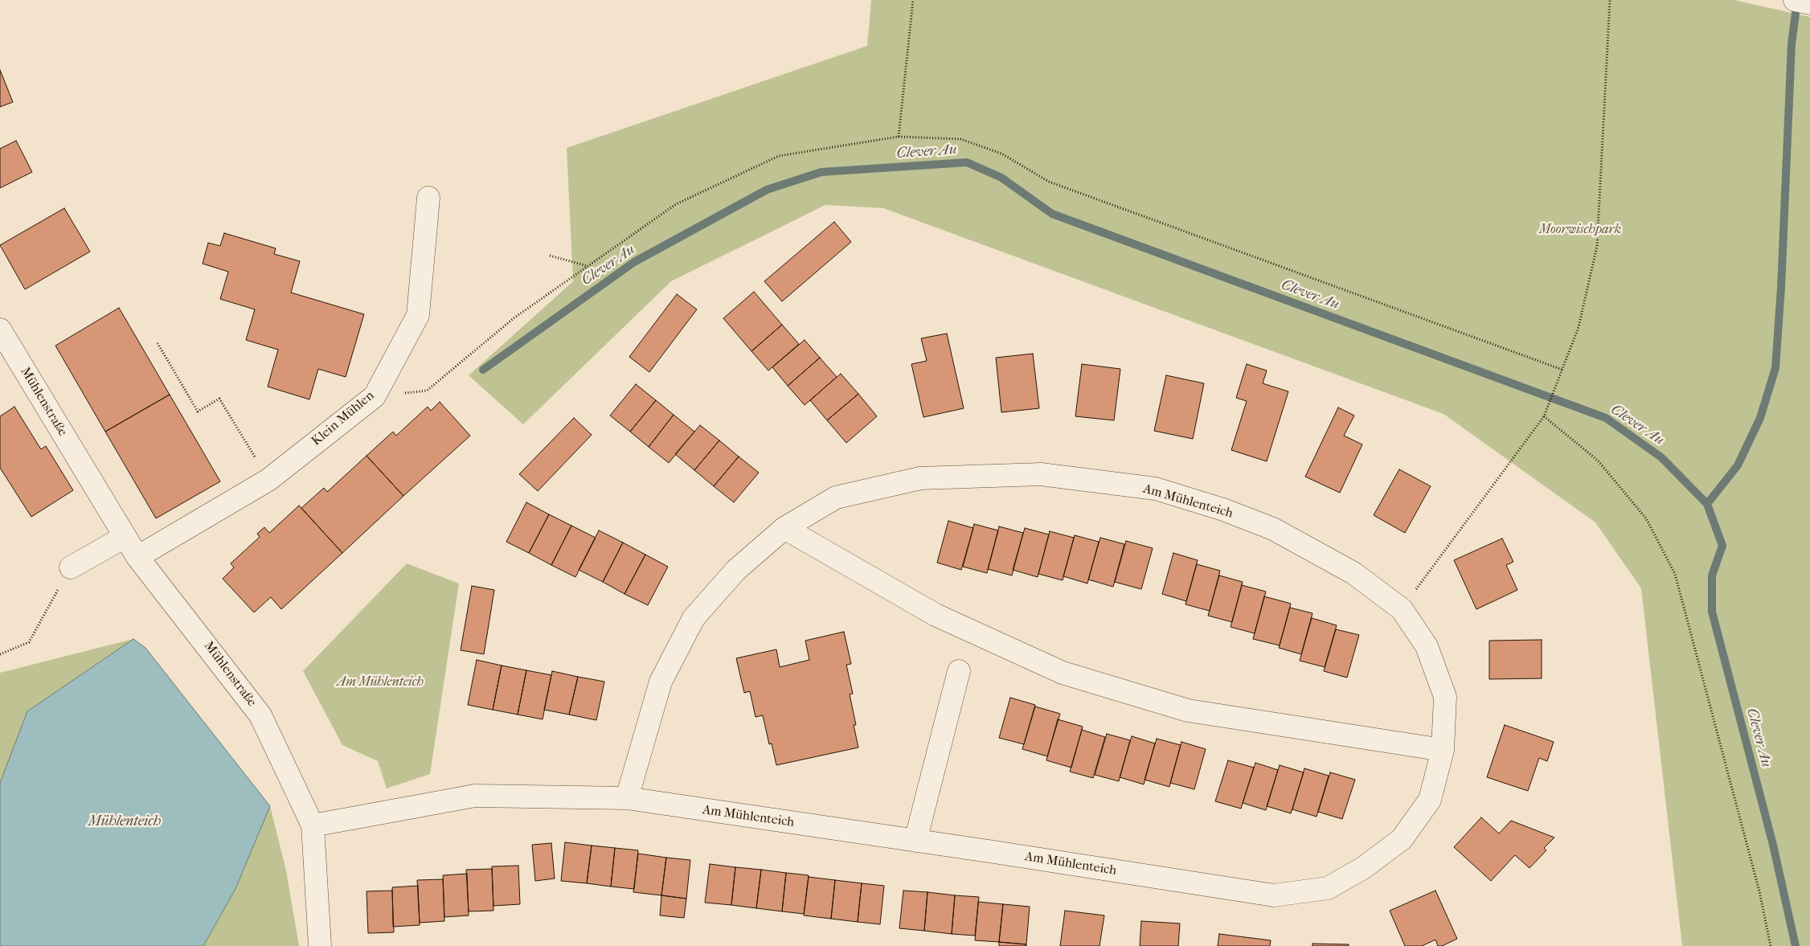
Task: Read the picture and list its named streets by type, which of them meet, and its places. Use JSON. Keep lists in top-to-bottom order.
{
  "streets": {
    "street": ["Mühlenstraße", "Klein Mühlen", "Am Mühlenteich"]
  },
  "crossings": [
    ["Mühlenstraße", "Klein Mühlen"],
    ["Mühlenstraße", "Am Mühlenteich"]
  ],
  "water": ["Clever Au", "Mühlenteich"],
  "parks": ["Moorwischpark", "Am Mühlenteich"]
}
